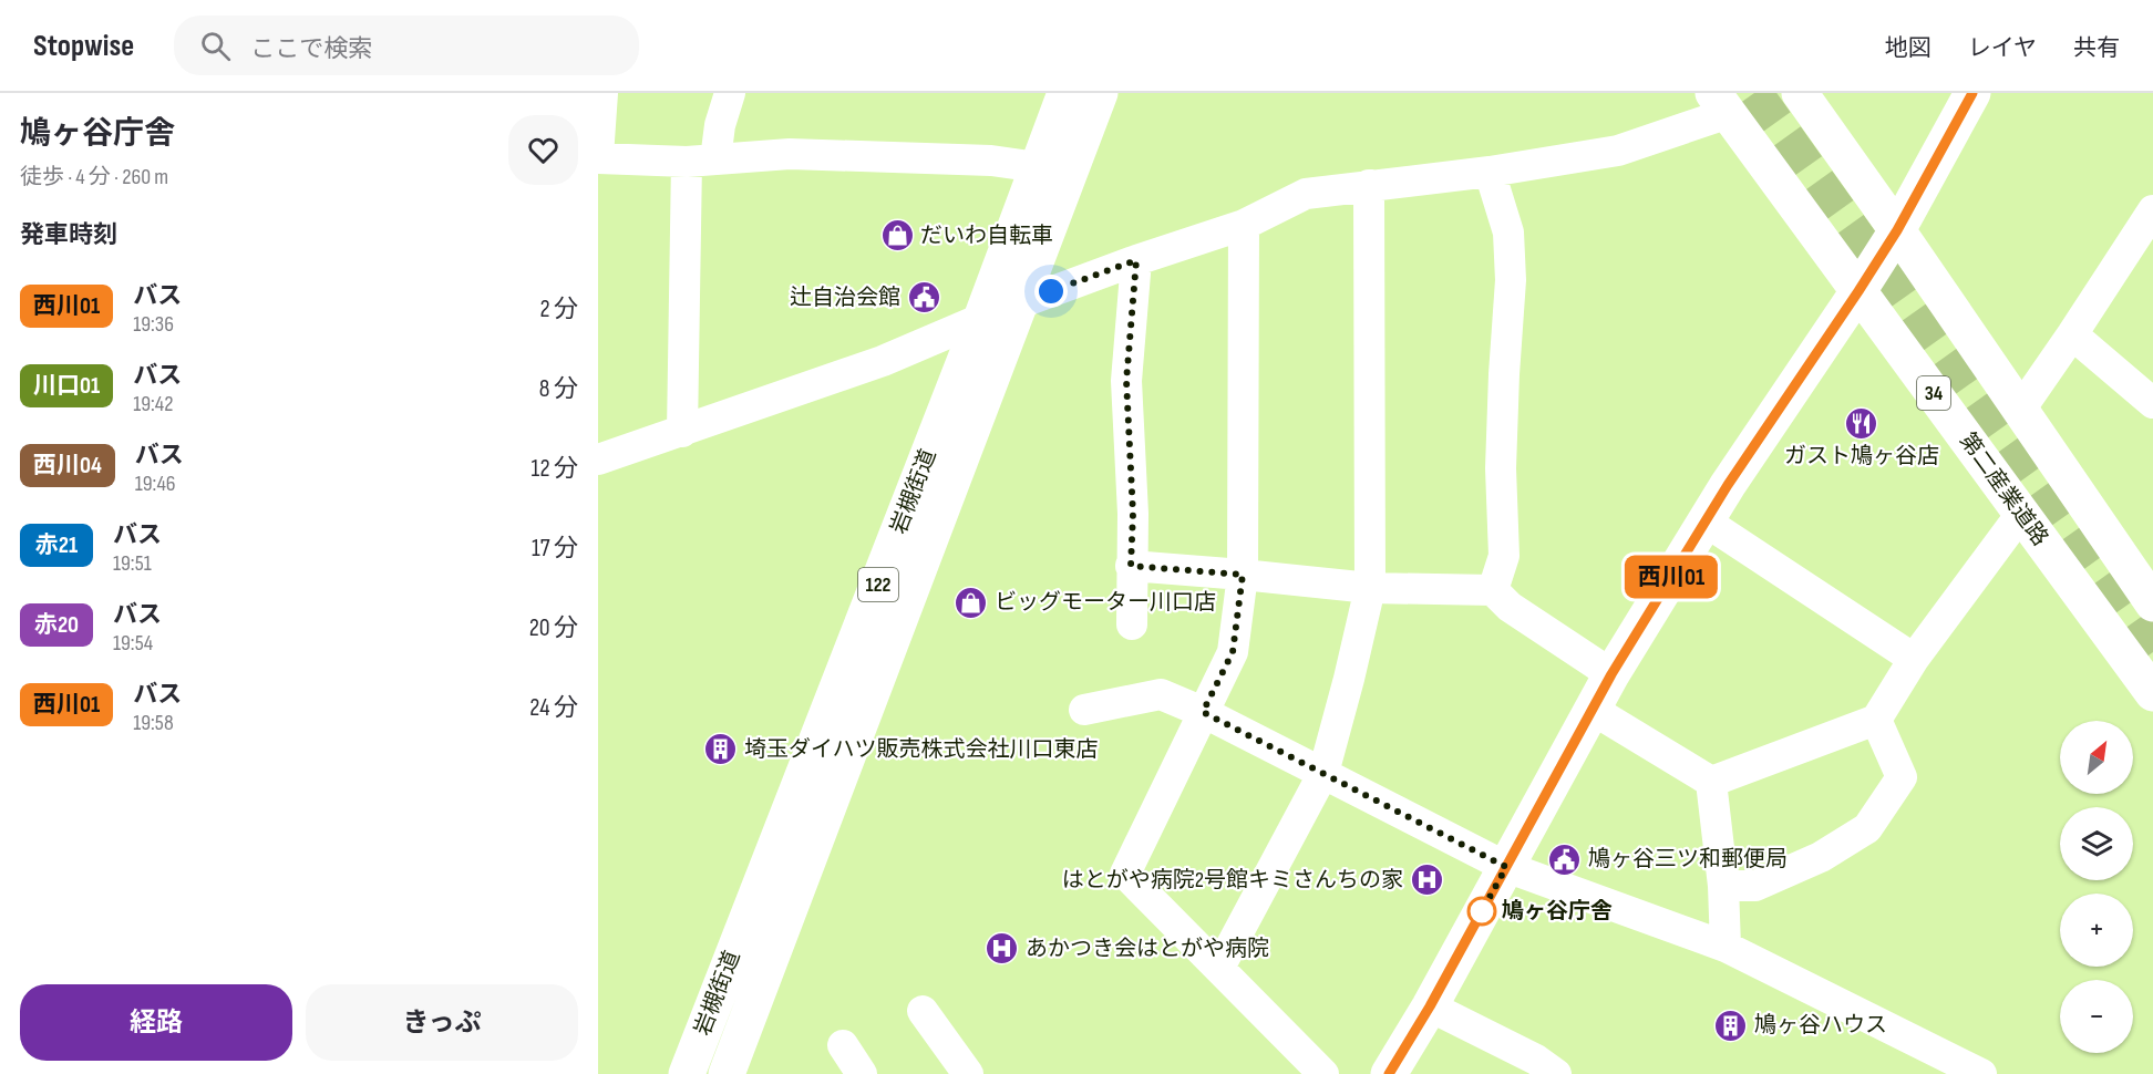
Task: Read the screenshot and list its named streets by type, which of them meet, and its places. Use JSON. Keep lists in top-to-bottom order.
{
  "streets": {
    "main road": [
      "34",
      "第二産業道路",
      "岩槻街道",
      "122"
    ]
  },
  "places": {
    "shop": ["だいわ自転車", "ビッグモーター川口店"],
    "public building": ["辻自治会館", "鳩ヶ谷三ツ和郵便局"],
    "restaurant": ["ガスト鳩ヶ谷店"],
    "building": ["埼玉ダイハツ販売株式会社川口東店", "鳩ヶ谷ハウス"],
    "hospital": ["はとがや病院2号館キミさんちの家", "あかつき会はとがや病院"],
    "other": ["鳩ヶ谷庁舎"]
  },
  "lines": ["bus line 西川01"],
  "north": "top right",
  "page": {
    "header": "Stopwise",
    "search": "ここで検索",
    "nav": ["地図", "レイヤ", "共有"],
    "heading": [
      ["鳩ヶ谷庁舎", "徒歩 · 4 分 · 260 m"],
      "発車時刻"
    ],
    "on_map": "西川01",
    "list": [
      {
        "mark": "西川01",
        "name": "バス",
        "note": "19:36",
        "value": "2 分"
      },
      {
        "mark": "川口01",
        "name": "バス",
        "note": "19:42",
        "value": "8 分"
      },
      {
        "mark": "西川04",
        "name": "バス",
        "note": "19:46",
        "value": "12 分"
      },
      {
        "mark": "赤21",
        "name": "バス",
        "note": "19:51",
        "value": "17 分"
      },
      {
        "mark": "赤20",
        "name": "バス",
        "note": "19:54",
        "value": "20 分"
      },
      {
        "mark": "西川01",
        "name": "バス",
        "note": "19:58",
        "value": "24 分"
      }
    ],
    "map_buttons": ["+", "−"],
    "buttons": ["経路", "きっぷ"]
  }
}
